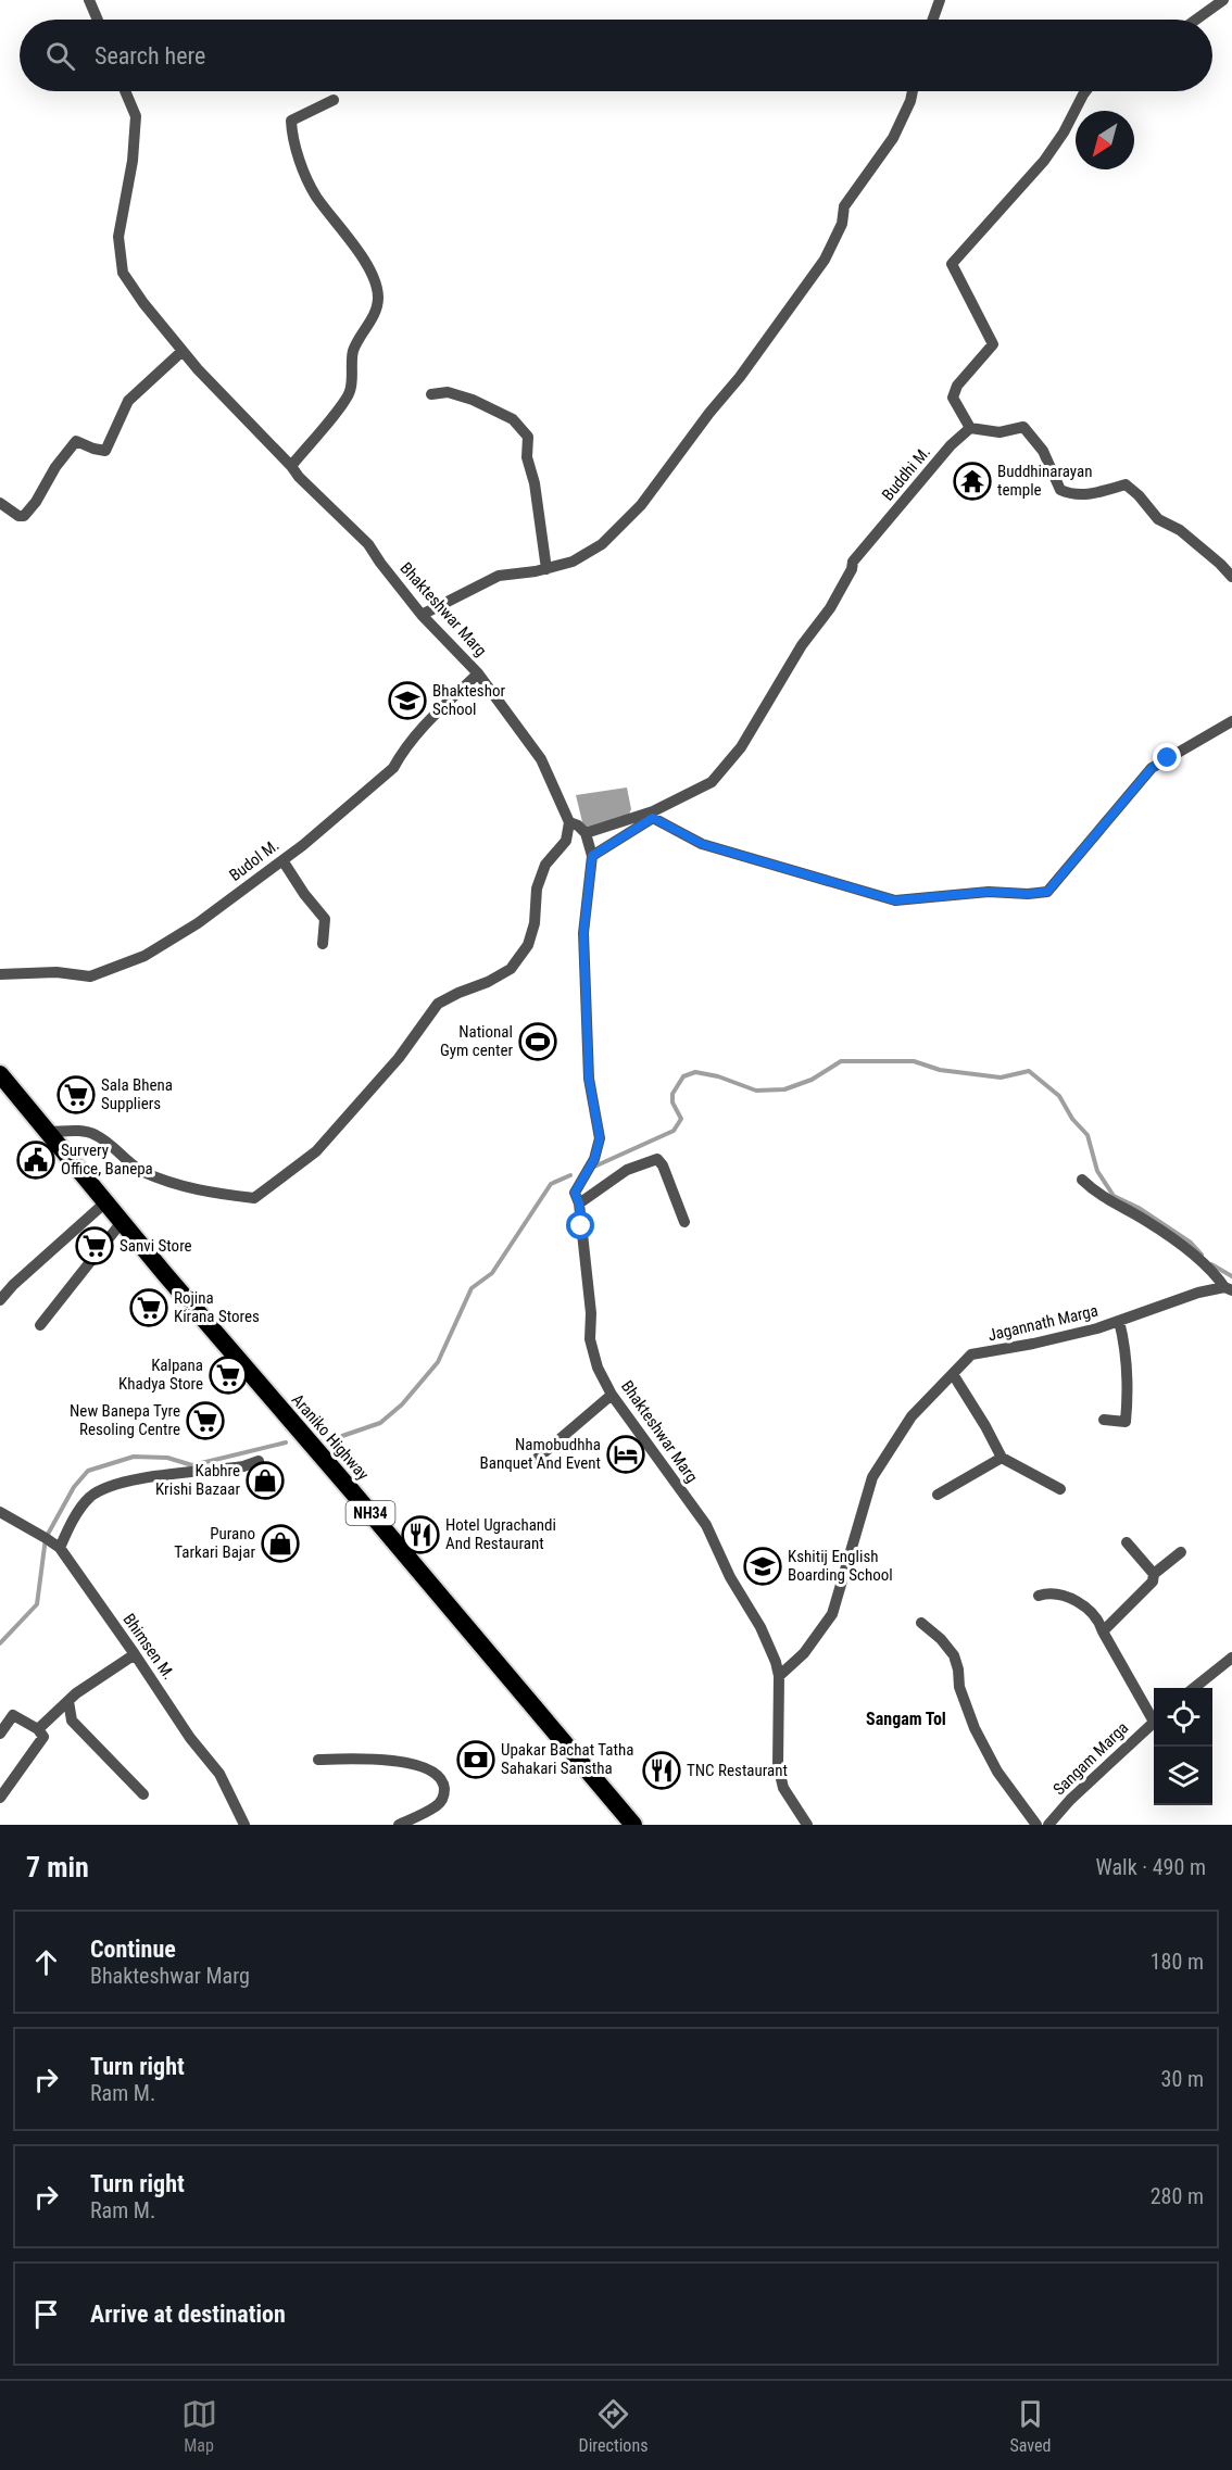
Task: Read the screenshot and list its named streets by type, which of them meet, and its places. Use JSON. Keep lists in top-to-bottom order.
{
  "streets": {
    "highway": ["Araniko Highway", "NH34"],
    "street": [
      "Buddhi M.",
      "Bhakteshwar Marg",
      "Budol M.",
      "Jagannath Marga",
      "Bhimsen M.",
      "Sangam Marga"
    ]
  },
  "crossings": [
    ["Buddhi M.", "Bhakteshwar Marg"],
    ["Bhakteshwar Marg", "Budol M."],
    ["Bhakteshwar Marg", "Jagannath Marga"]
  ],
  "districts": ["Sangam Tol"],
  "places": {
    "temple": ["Buddhinarayan temple"],
    "school or university": ["Bhakteshor School", "Kshitij English Boarding School"],
    "sports": ["National Gym center"],
    "supermarket": [
      "Sala Bhena Suppliers",
      "Sanvi Store",
      "Rojina Kirana Stores",
      "Kalpana Khadya Store",
      "New Banepa Tyre Resoling Centre"
    ],
    "public building": ["Survery Office, Banepa"],
    "hotel": ["Namobudhha Banquet And Event"],
    "shop": ["Kabhre Krishi Bazaar", "Purano Tarkari Bajar"],
    "restaurant": ["Hotel Ugrachandi And Restaurant", "TNC Restaurant"],
    "bank": ["Upakar Bachat Tatha Sahakari Sanstha"]
  },
  "north": "bottom left",
  "page": {
    "search": "Search here",
    "heading": ["7 min", "Walk · 490 m"],
    "list": [
      ["Continue", "Bhakteshwar Marg", "180 m"],
      ["Turn right", "Ram M.", "30 m"],
      ["Turn right", "Ram M.", "280 m"],
      "Arrive at destination"
    ],
    "nav": ["Map", "Directions", "Saved"]
  }
}
